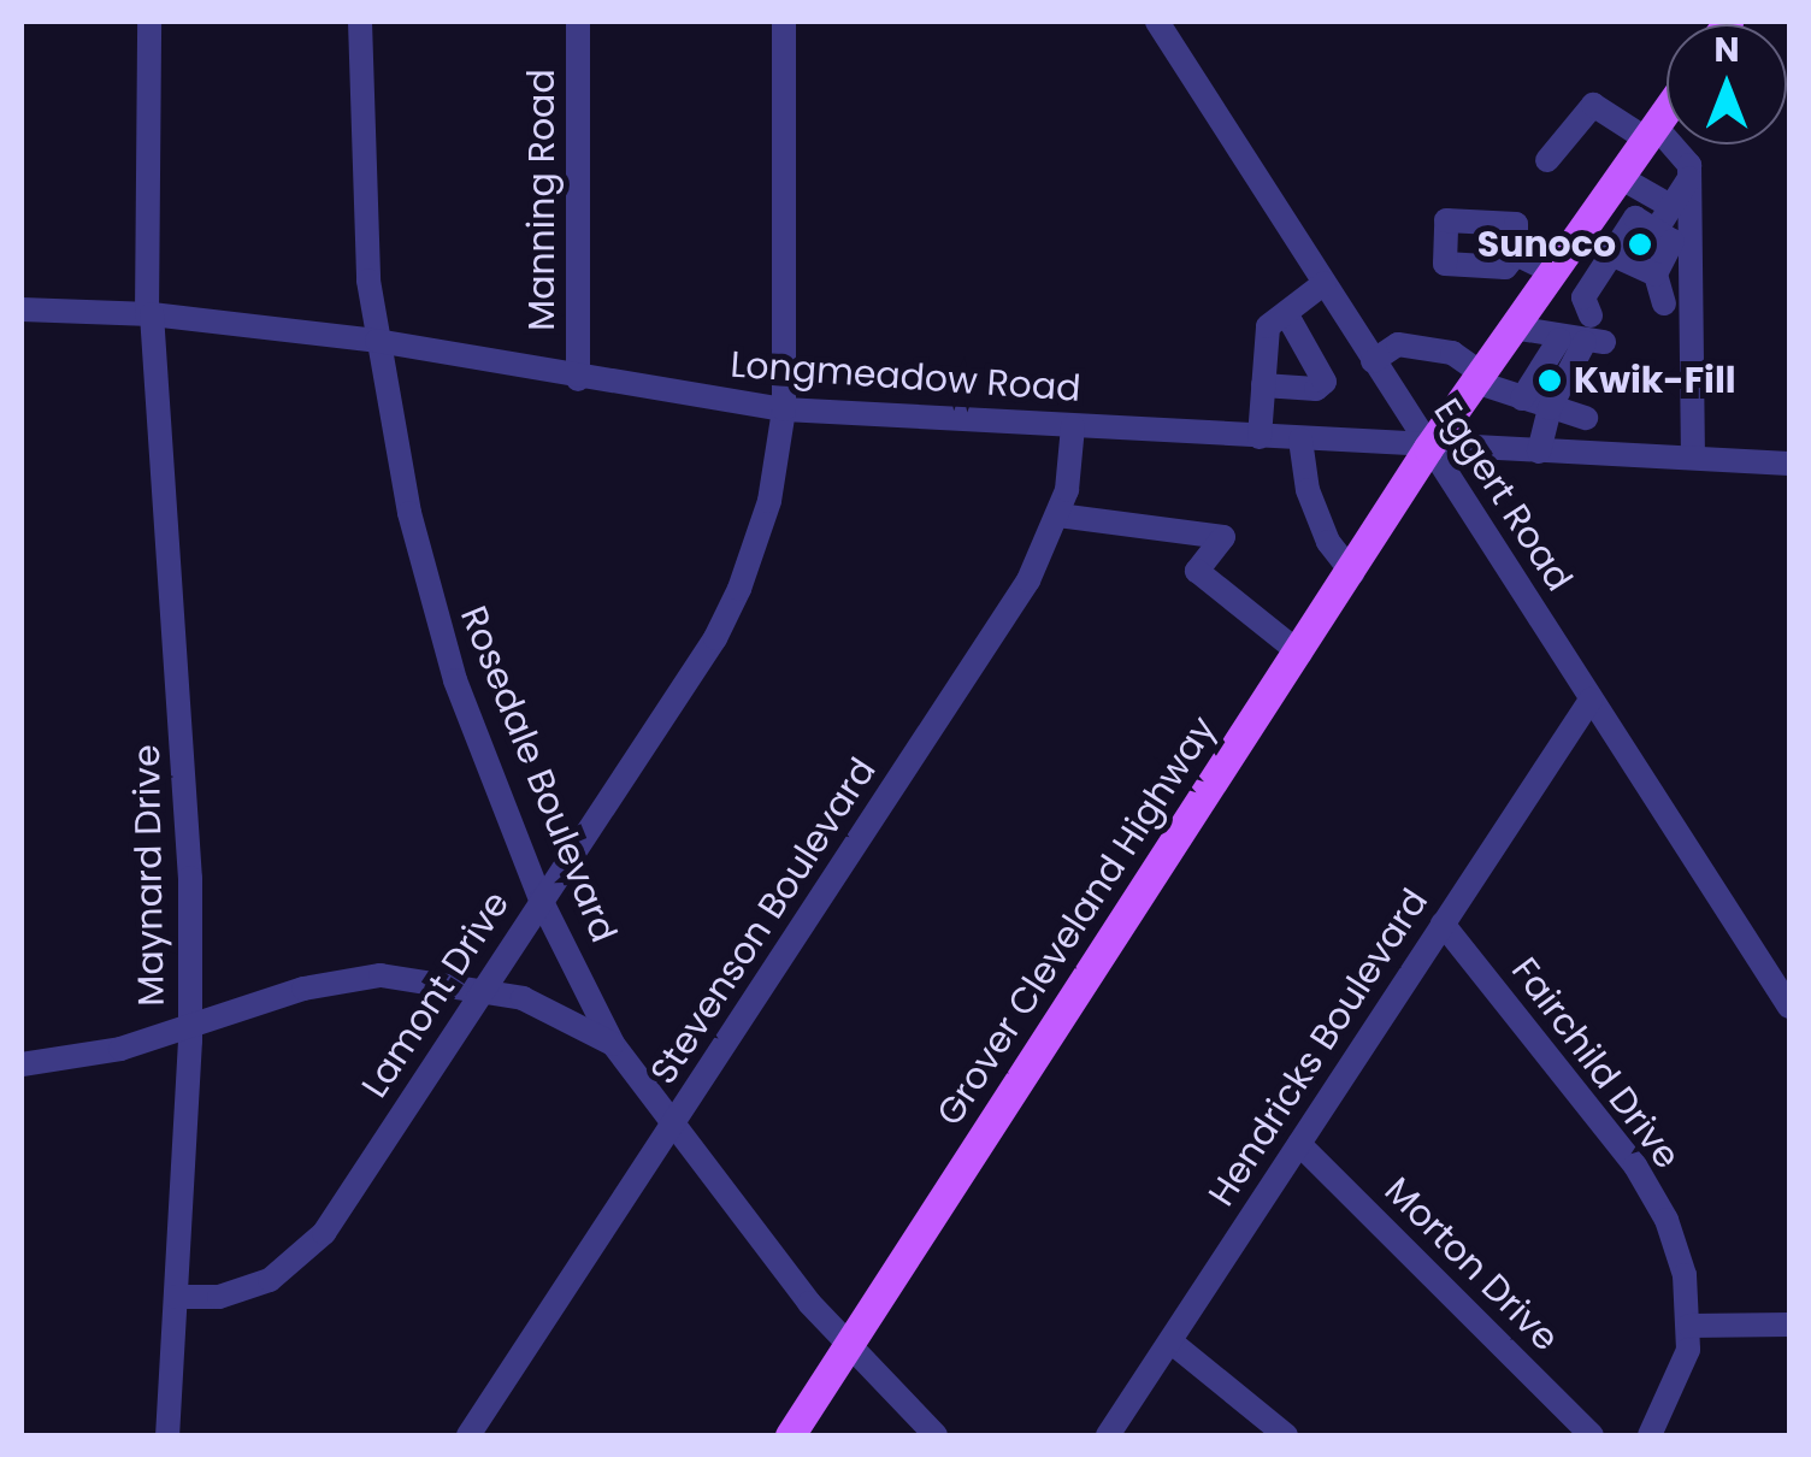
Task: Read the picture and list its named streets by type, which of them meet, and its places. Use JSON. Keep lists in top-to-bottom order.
{
  "streets": {
    "main road": ["Grover Cleveland Highway"],
    "street": [
      "Manning Road",
      "Longmeadow Road",
      "Eggert Road",
      "Rosedale Boulevard",
      "Maynard Drive",
      "Stevenson Boulevard",
      "Lamont Drive",
      "Hendricks Boulevard",
      "Fairchild Drive",
      "Morton Drive"
    ]
  },
  "crossings": [
    ["Manning Road", "Longmeadow Road"],
    ["Longmeadow Road", "Eggert Road"],
    ["Longmeadow Road", "Rosedale Boulevard"],
    ["Longmeadow Road", "Maynard Drive"],
    ["Longmeadow Road", "Stevenson Boulevard"],
    ["Longmeadow Road", "Grover Cleveland Highway"],
    ["Longmeadow Road", "Lamont Drive"],
    ["Eggert Road", "Grover Cleveland Highway"],
    ["Eggert Road", "Hendricks Boulevard"],
    ["Rosedale Boulevard", "Stevenson Boulevard"],
    ["Rosedale Boulevard", "Grover Cleveland Highway"],
    ["Rosedale Boulevard", "Lamont Drive"],
    ["Maynard Drive", "Lamont Drive"],
    ["Hendricks Boulevard", "Fairchild Drive"],
    ["Hendricks Boulevard", "Morton Drive"]
  ],
  "places": ["Sunoco", "Kwik-Fill"],
  "north": "top"
}
